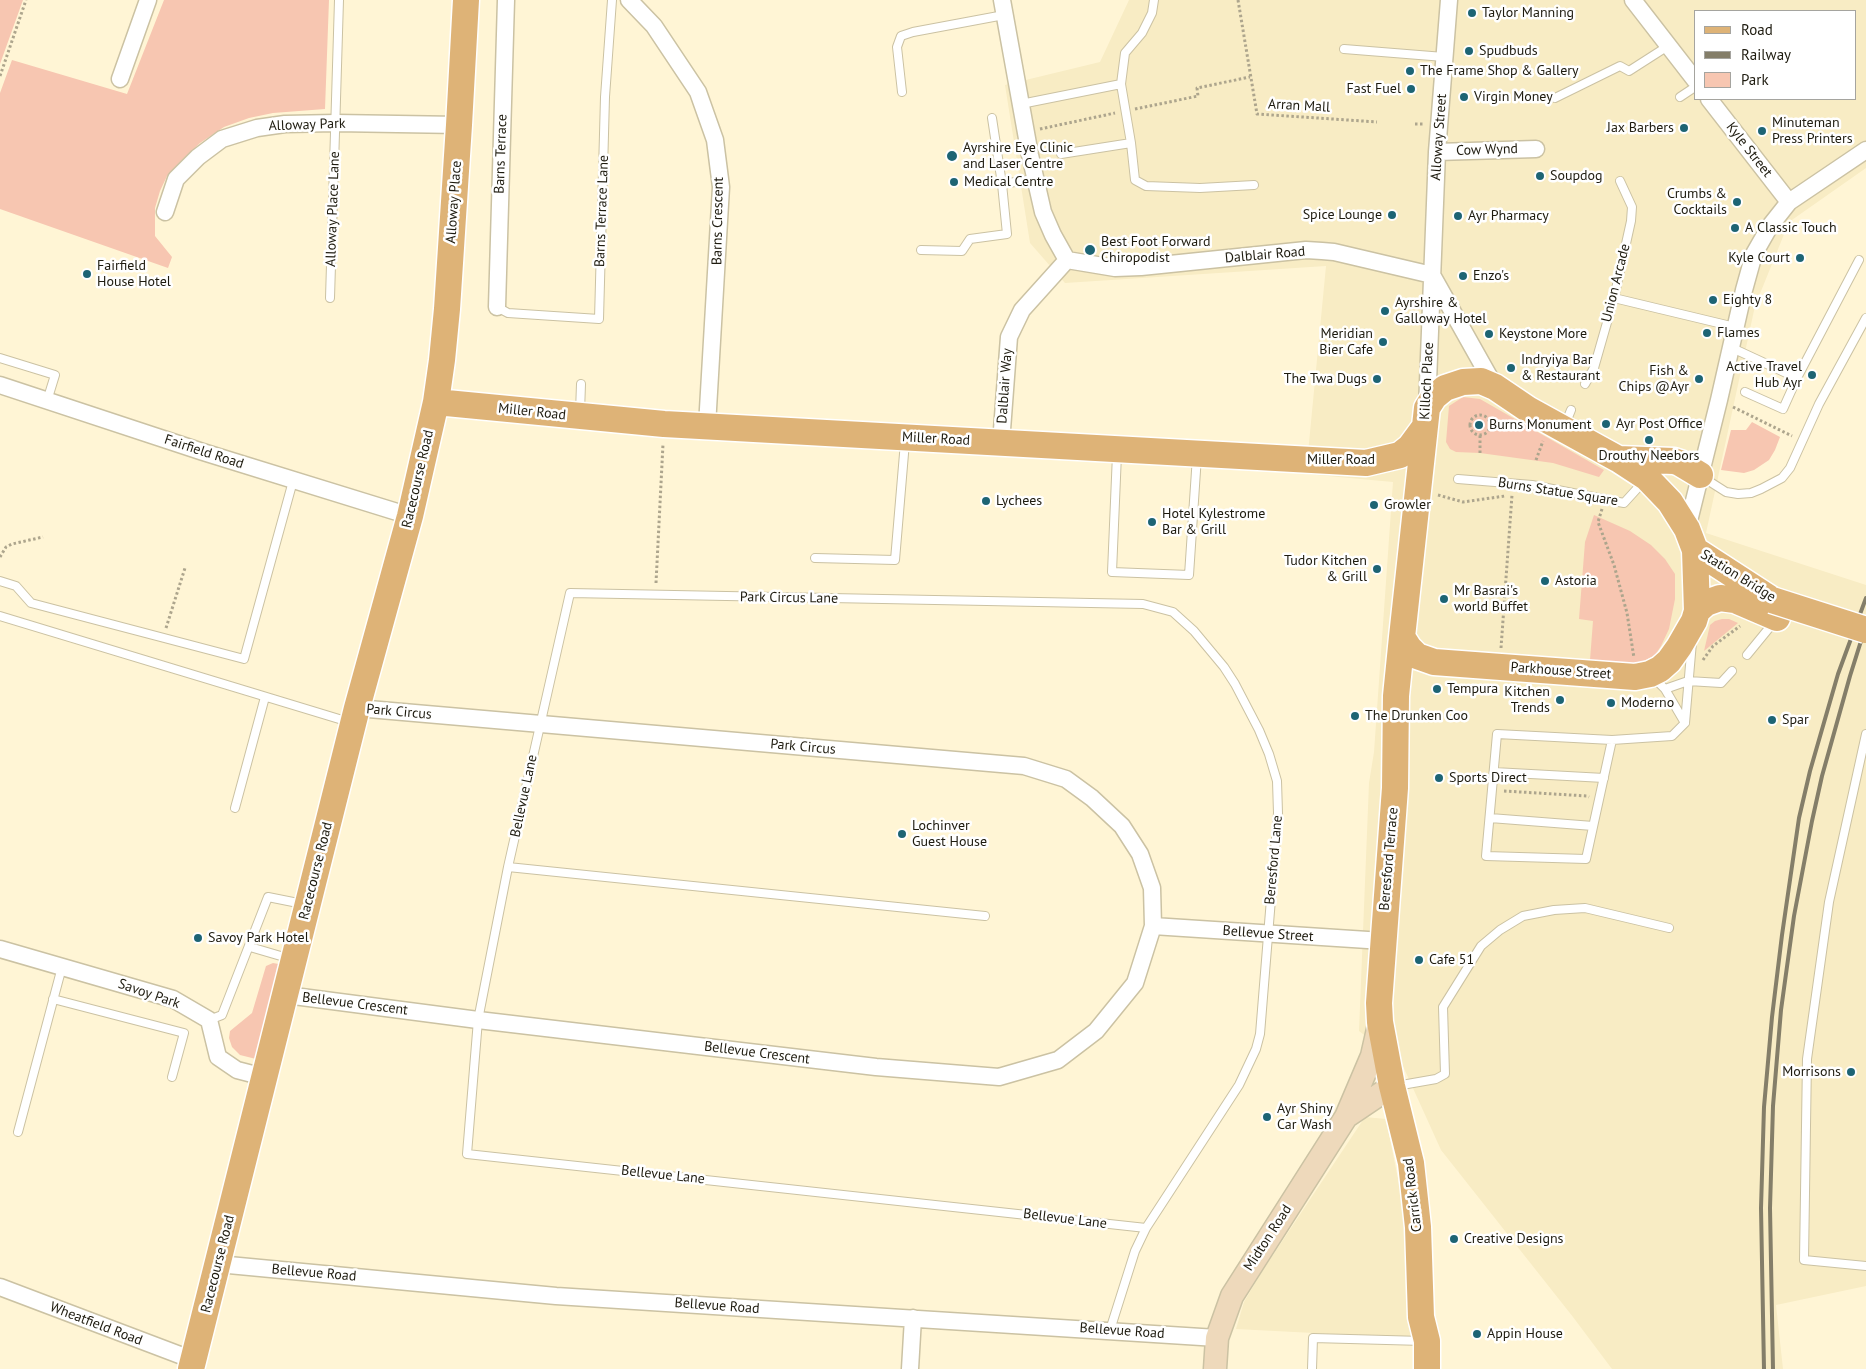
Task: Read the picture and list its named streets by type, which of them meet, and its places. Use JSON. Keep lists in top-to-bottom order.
{
  "streets": {
    "main road": [
      "Alloway Place",
      "Miller Road",
      "Racecourse Road",
      "Station Bridge",
      "Parkhouse Street",
      "Beresford Terrace",
      "Carrick Road"
    ],
    "street": [
      "Alloway Park",
      "Alloway Street",
      "Cow Wynd",
      "Kyle Street",
      "Barns Terrace",
      "Barns Crescent",
      "Dalblair Road",
      "Killoch Place",
      "Dalblair Way",
      "Fairfield Road",
      "Park Circus",
      "Bellevue Street",
      "Savoy Park",
      "Bellevue Crescent",
      "Midton Road",
      "Bellevue Road",
      "Wheatfield Road"
    ],
    "lane": [
      "Alloway Place Lane",
      "Barns Terrace Lane",
      "Union Arcade",
      "Burns Statue Square",
      "Park Circus Lane",
      "Bellevue Lane",
      "Beresford Lane"
    ],
    "path": ["Arran Mall"]
  },
  "crossings": [
    ["Alloway Park", "Alloway Place"],
    ["Alloway Park", "Alloway Place Lane"],
    ["Alloway Street", "Cow Wynd"],
    ["Alloway Street", "Dalblair Road"],
    ["Alloway Street", "Killoch Place"],
    ["Barns Terrace", "Barns Terrace Lane"],
    ["Alloway Place", "Miller Road"],
    ["Alloway Place", "Racecourse Road"],
    ["Barns Crescent", "Miller Road"],
    ["Dalblair Road", "Killoch Place"],
    ["Dalblair Road", "Dalblair Way"],
    ["Killoch Place", "Miller Road"],
    ["Killoch Place", "Beresford Terrace"],
    ["Dalblair Way", "Miller Road"],
    ["Miller Road", "Racecourse Road"],
    ["Miller Road", "Beresford Terrace"],
    ["Fairfield Road", "Racecourse Road"],
    ["Racecourse Road", "Park Circus"],
    ["Racecourse Road", "Bellevue Crescent"],
    ["Racecourse Road", "Bellevue Road"],
    ["Racecourse Road", "Wheatfield Road"],
    ["Park Circus Lane", "Park Circus"],
    ["Park Circus Lane", "Bellevue Lane"],
    ["Park Circus Lane", "Beresford Lane"],
    ["Parkhouse Street", "Beresford Terrace"],
    ["Park Circus", "Bellevue Lane"],
    ["Park Circus", "Bellevue Street"],
    ["Park Circus", "Bellevue Crescent"],
    ["Bellevue Lane", "Beresford Lane"],
    ["Bellevue Lane", "Bellevue Crescent"],
    ["Beresford Terrace", "Bellevue Street"],
    ["Beresford Terrace", "Carrick Road"],
    ["Beresford Terrace", "Midton Road"],
    ["Beresford Lane", "Bellevue Street"],
    ["Beresford Lane", "Bellevue Road"],
    ["Bellevue Street", "Bellevue Crescent"],
    ["Carrick Road", "Midton Road"],
    ["Midton Road", "Bellevue Road"]
  ],
  "places": [
    "Taylor Manning",
    "Spudbuds",
    "The Frame Shop & Gallery",
    "Fast Fuel",
    "Virgin Money",
    "Jax Barbers",
    "Minuteman Press Printers",
    "Ayrshire Eye Clinic and Laser Centre",
    "Soupdog",
    "Medical Centre",
    "Crumbs & Cocktails",
    "Spice Lounge",
    "Ayr Pharmacy",
    "A Classic Touch",
    "Best Foot Forward Chiropodist",
    "Kyle Court",
    "Fairfield House Hotel",
    "Enzo's",
    "Eighty 8",
    "Ayrshire & Galloway Hotel",
    "Flames",
    "Keystone More",
    "Meridian Bier Cafe",
    "Indryiya Bar & Restaurant",
    "Active Travel Hub Ayr",
    "The Twa Dugs",
    "Fish & Chips @Ayr",
    "Ayr Post Office",
    "Burns Monument",
    "Drouthy Neebors",
    "Lychees",
    "Growler",
    "Hotel Kylestrome Bar & Grill",
    "Tudor Kitchen & Grill",
    "Astoria",
    "Mr Basrai's world Buffet",
    "Tempura",
    "Kitchen Trends",
    "Moderno",
    "The Drunken Coo",
    "Spar",
    "Sports Direct",
    "Lochinver Guest House",
    "Savoy Park Hotel",
    "Cafe 51",
    "Morrisons",
    "Ayr Shiny Car Wash",
    "Creative Designs",
    "Appin House"
  ],
  "legend": ["Road", "Railway", "Park"]
}
